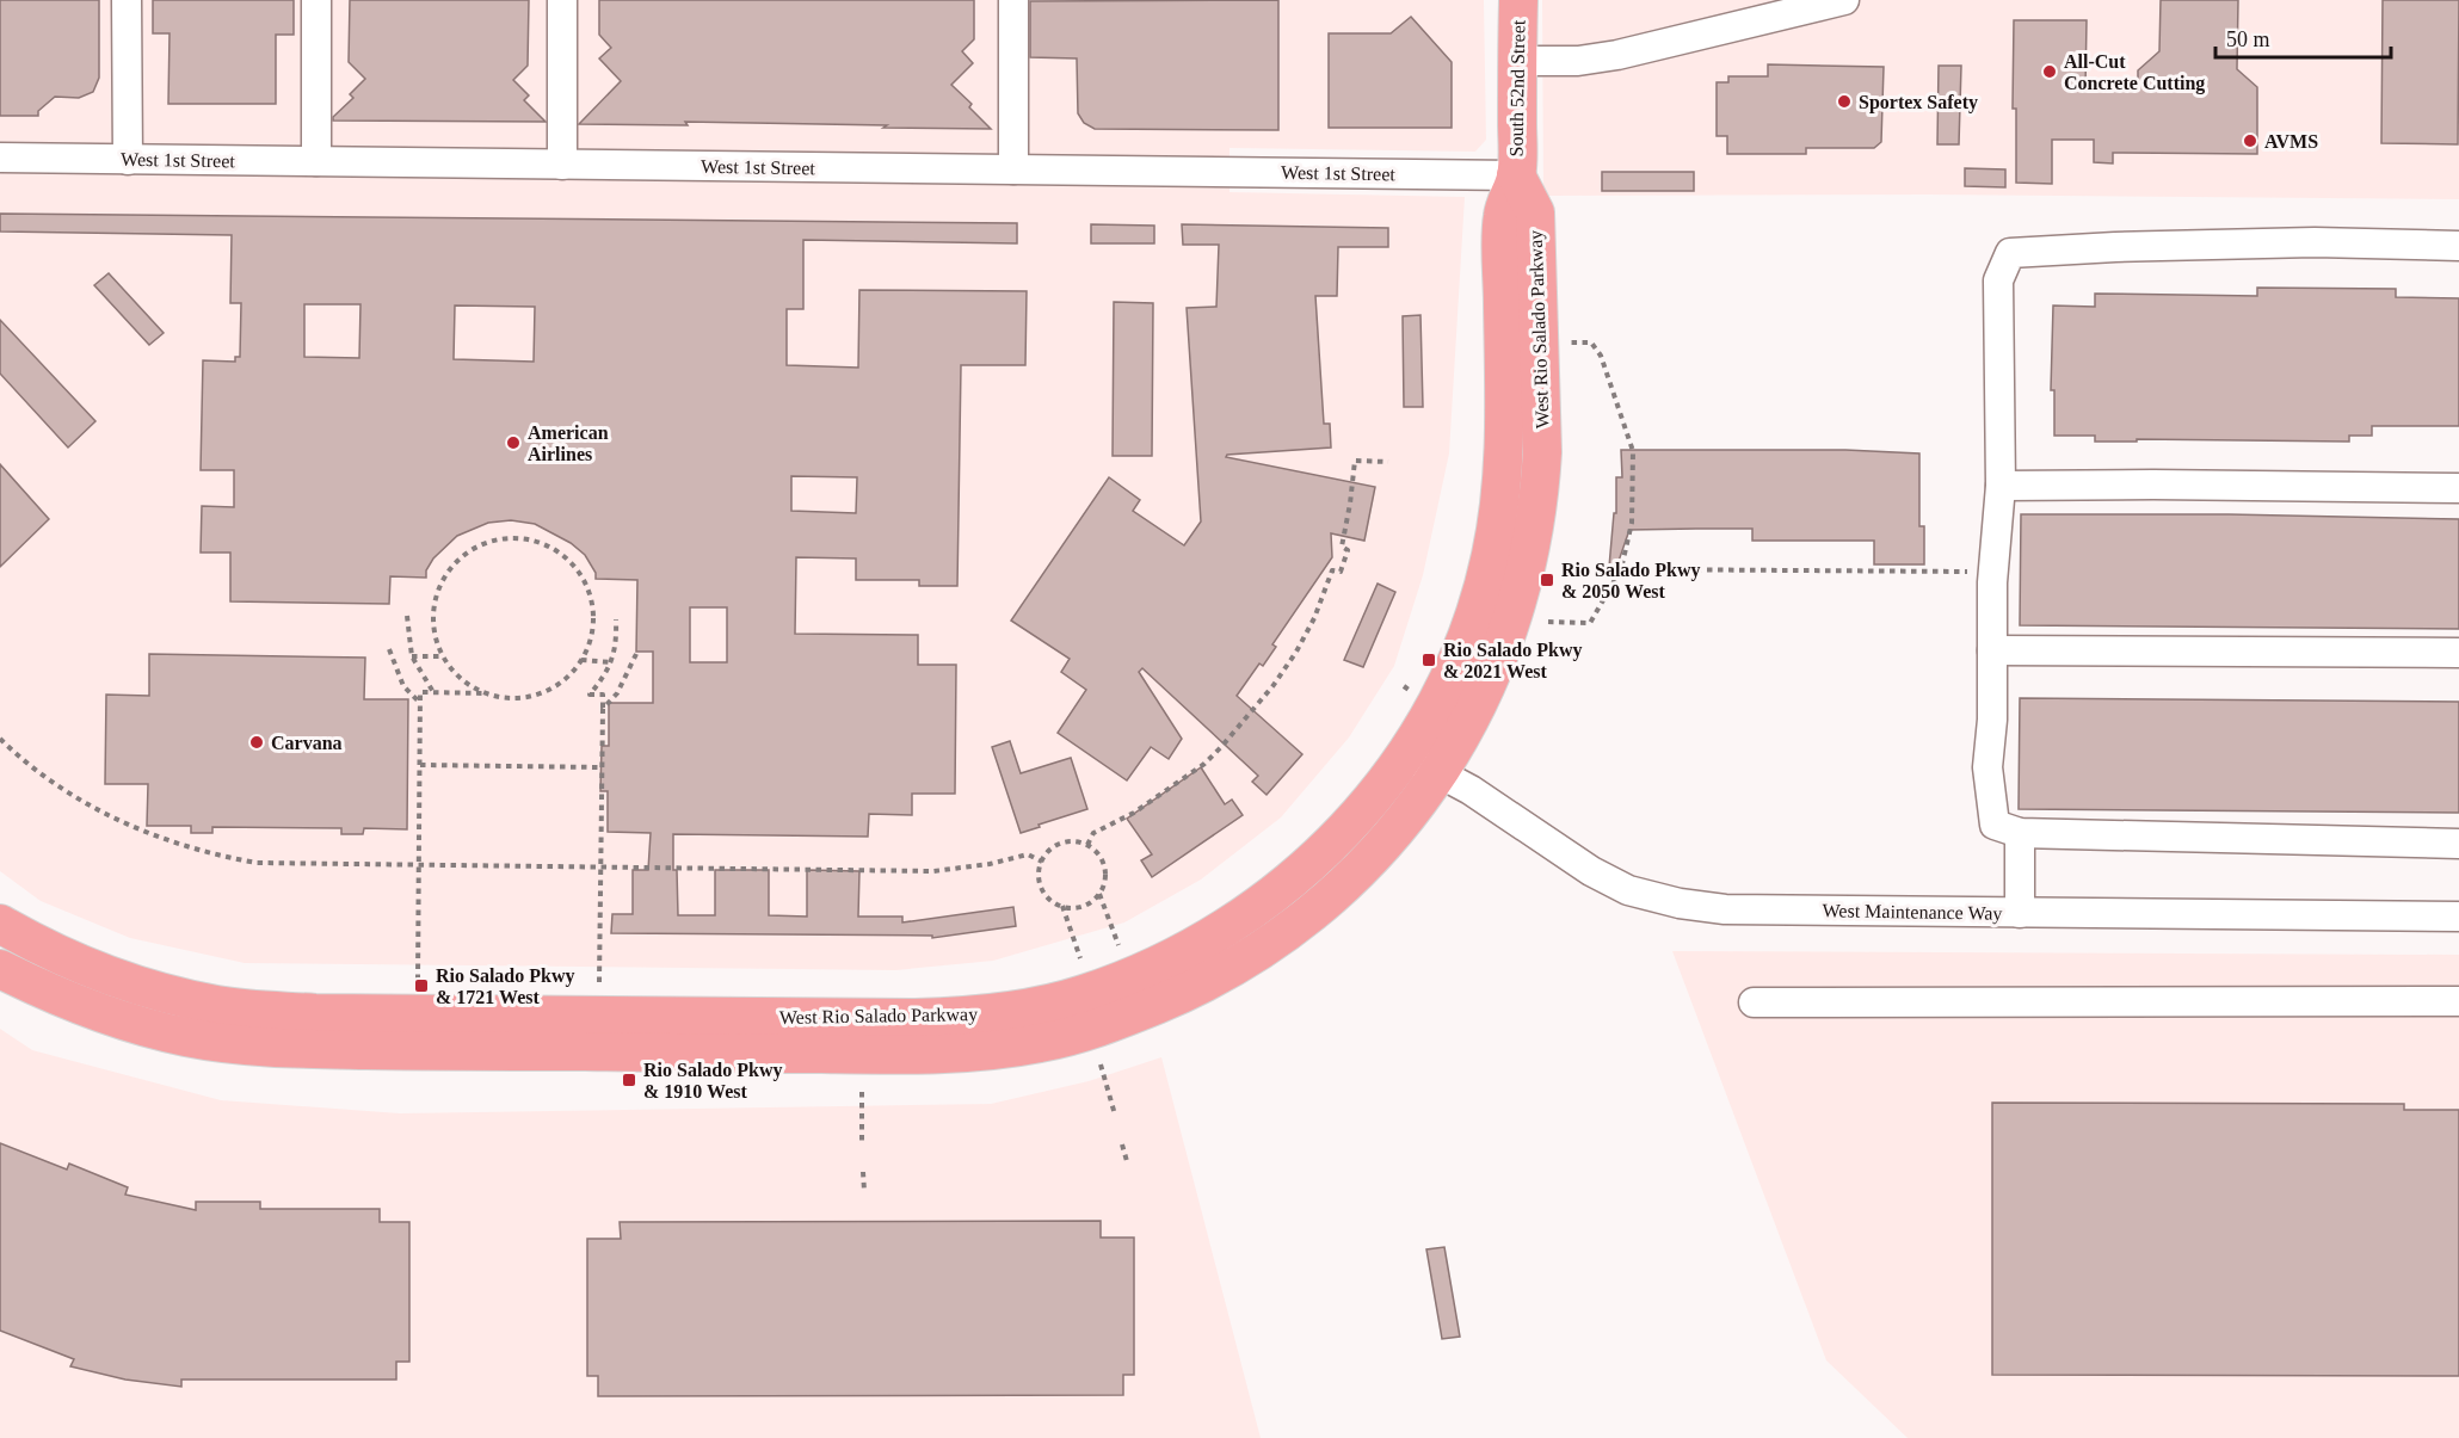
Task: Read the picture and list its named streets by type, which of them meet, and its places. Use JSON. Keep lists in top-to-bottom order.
{
  "streets": {
    "main road": ["South 52nd Street", "West Rio Salado Parkway"],
    "street": ["West 1st Street", "West Maintenance Way"]
  },
  "crossings": [
    ["South 52nd Street", "West 1st Street"],
    ["South 52nd Street", "West Rio Salado Parkway"],
    ["West 1st Street", "West Rio Salado Parkway"],
    ["West Rio Salado Parkway", "West Maintenance Way"]
  ],
  "places": {
    "other": [
      "All-Cut Concrete Cutting",
      "Sportex Safety",
      "AVMS",
      "American Airlines",
      "Carvana"
    ],
    "transit": [
      "Rio Salado Pkwy & 2050 West",
      "Rio Salado Pkwy & 2021 West",
      "Rio Salado Pkwy & 1721 West",
      "Rio Salado Pkwy & 1910 West"
    ]
  },
  "scale_bar": "50 m"
}
